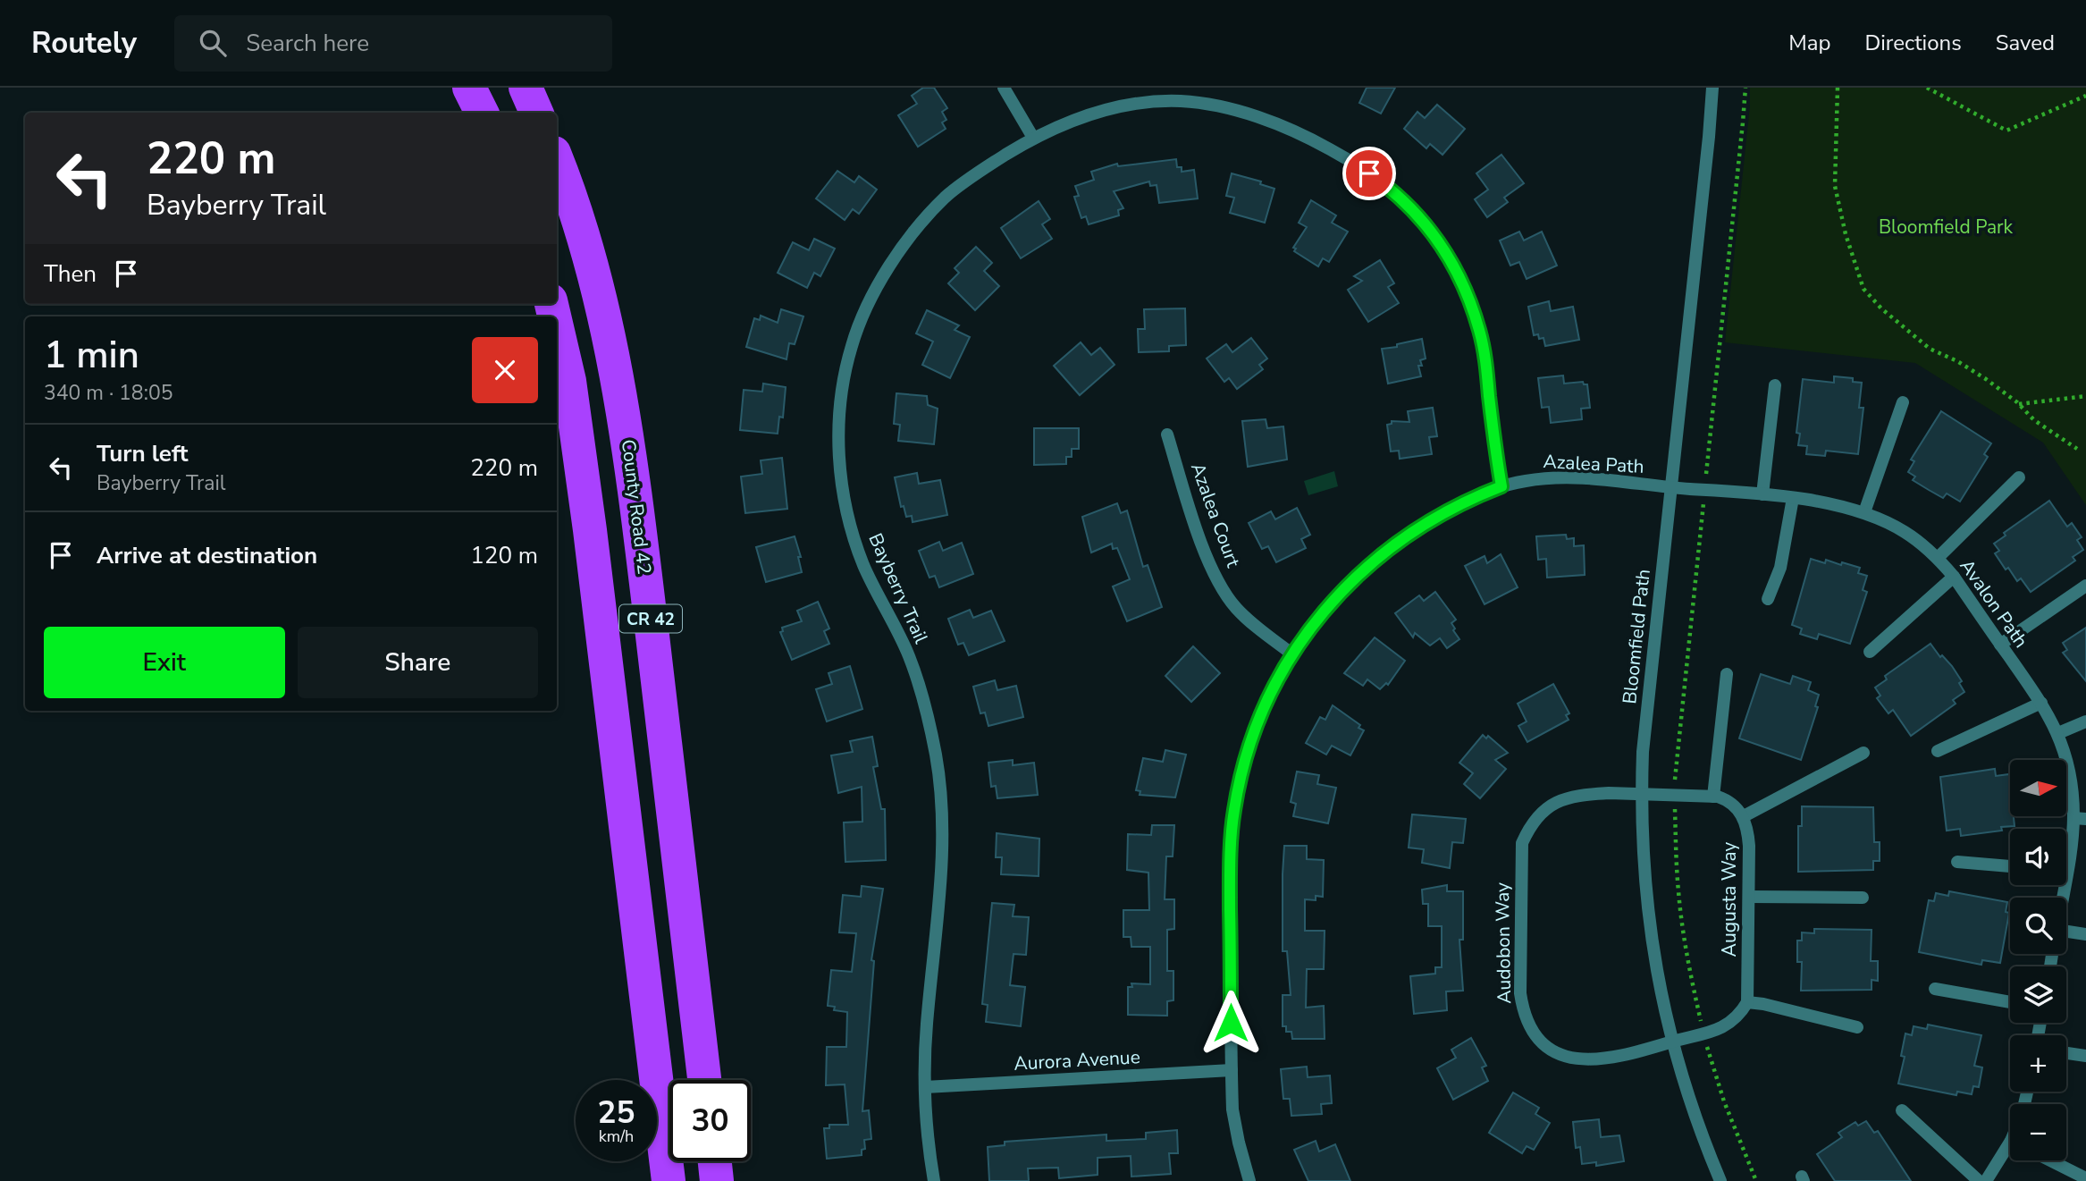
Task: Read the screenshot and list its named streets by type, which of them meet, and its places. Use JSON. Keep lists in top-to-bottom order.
{
  "streets": {
    "highway": ["County Road 42", "CR 42"],
    "street": [
      "Azalea Path",
      "Azalea Court",
      "Bayberry Trail",
      "Avalon Path",
      "Bloomfield Path",
      "Augusta Way",
      "Audobon Way",
      "Aurora Avenue"
    ]
  },
  "crossings": [
    ["Azalea Path", "Azalea Court"],
    ["Azalea Path", "Bayberry Trail"],
    ["Azalea Path", "Avalon Path"],
    ["Azalea Path", "Bloomfield Path"],
    ["Azalea Path", "Aurora Avenue"],
    ["Bayberry Trail", "Aurora Avenue"],
    ["Avalon Path", "Bloomfield Path"],
    ["Bloomfield Path", "Augusta Way"],
    ["Bloomfield Path", "Audobon Way"],
    ["Augusta Way", "Audobon Way"]
  ],
  "parks": ["Bloomfield Park"],
  "north": "right",
  "page": {
    "header": "Routely",
    "search": "Search here",
    "nav": ["Map", "Directions", "Saved"],
    "turn": ["220 m", "Bayberry Trail"],
    "then": "Then",
    "heading": ["1 min", "340 m · 18:05"],
    "list": [
      {
        "name": "Turn left",
        "note": "Bayberry Trail",
        "value": "220 m"
      },
      {
        "name": "Arrive at destination",
        "value": "120 m"
      }
    ],
    "buttons": ["Exit", "Share"],
    "map_buttons": ["+", "−"],
    "speed": "25 km/h",
    "limit": "30"
  }
}
